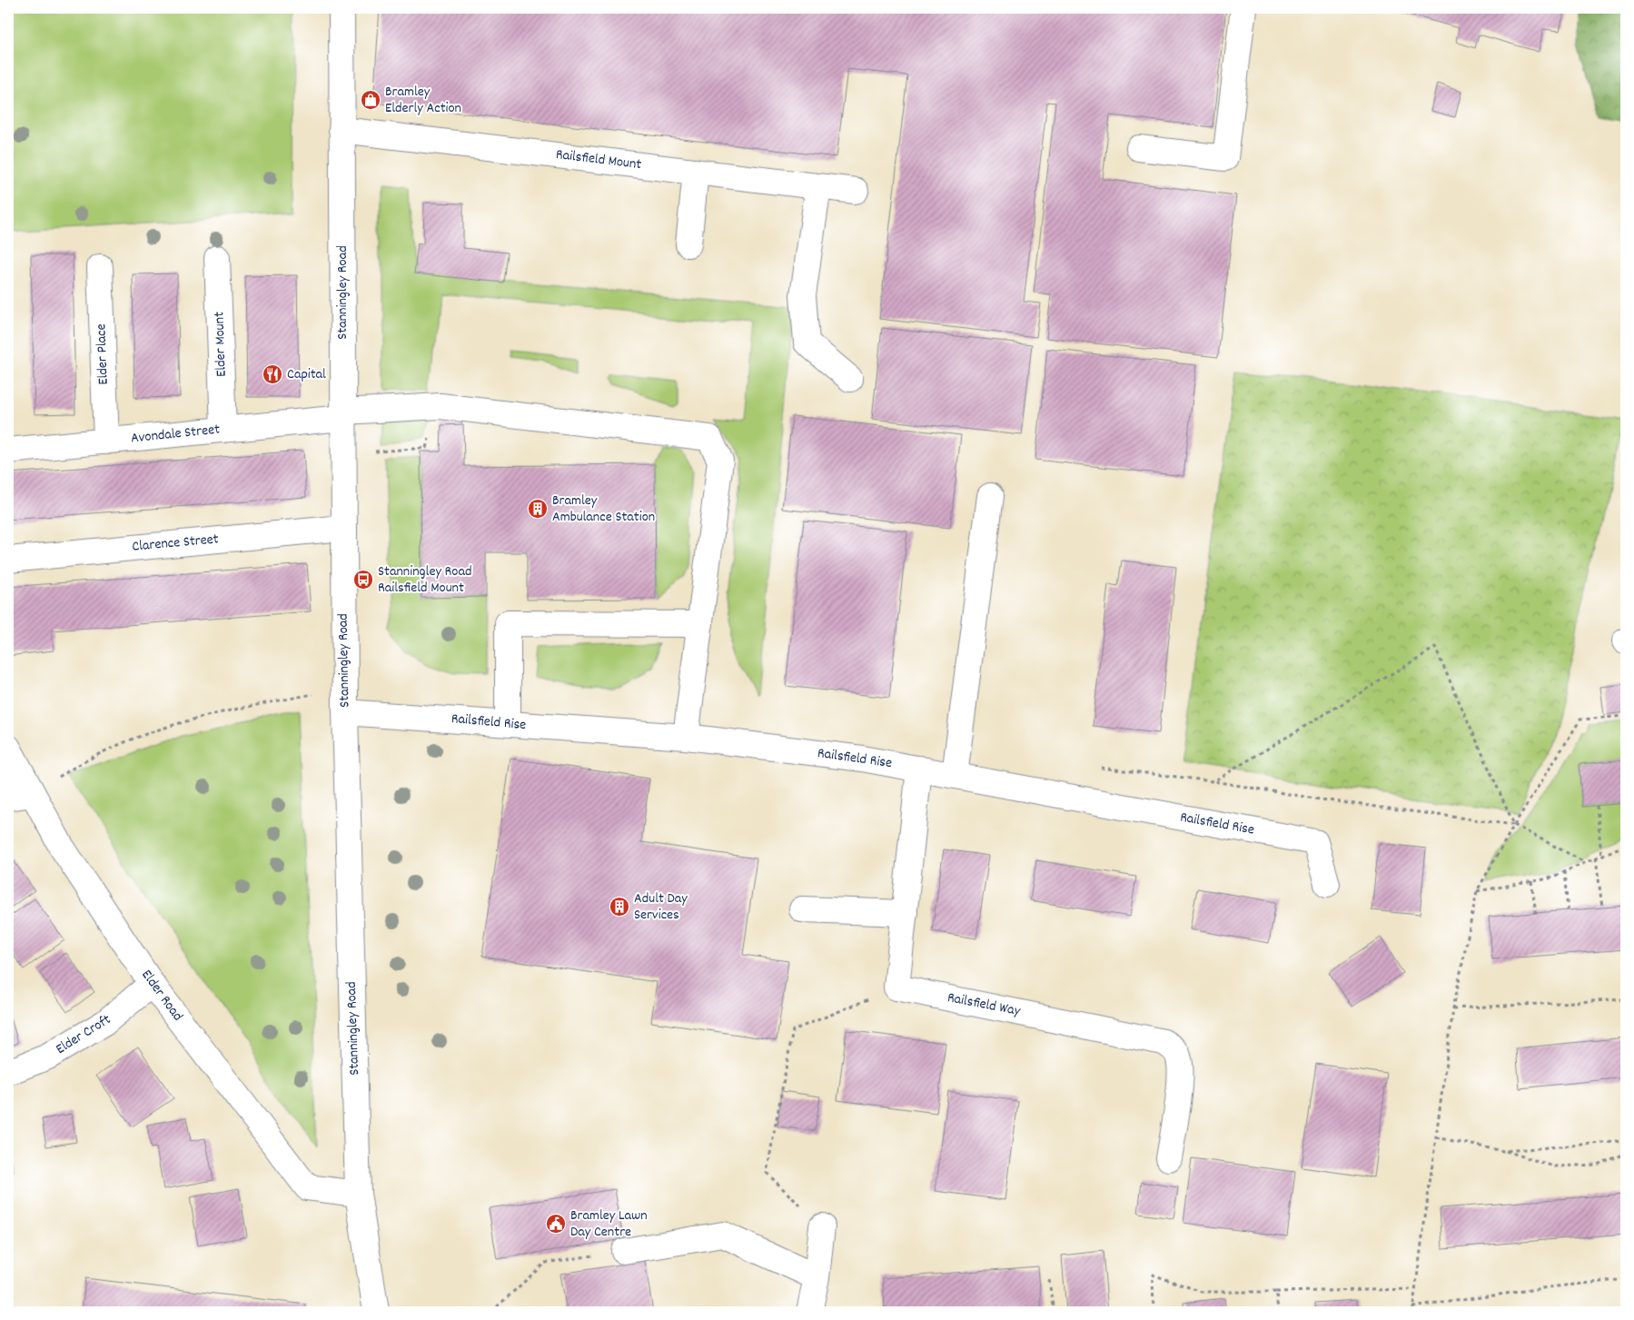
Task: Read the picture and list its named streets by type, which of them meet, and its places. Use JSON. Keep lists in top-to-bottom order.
{
  "streets": {
    "street": [
      "Railsfield Mount",
      "Stanningley Road",
      "Elder Mount",
      "Elder Place",
      "Avondale Street",
      "Clarence Street",
      "Railsfield Rise",
      "Elder Road",
      "Railsfield Way",
      "Elder Croft"
    ]
  },
  "crossings": [
    ["Railsfield Mount", "Stanningley Road"],
    ["Stanningley Road", "Avondale Street"],
    ["Stanningley Road", "Clarence Street"],
    ["Stanningley Road", "Railsfield Rise"],
    ["Stanningley Road", "Elder Road"],
    ["Elder Mount", "Avondale Street"],
    ["Elder Place", "Avondale Street"],
    ["Elder Road", "Elder Croft"]
  ],
  "places": {
    "shop": ["Bramley Elderly Action"],
    "restaurant": ["Capital"],
    "building": ["Bramley Ambulance Station", "Adult Day Services"],
    "bus stop": ["Stanningley Road Railsfield Mount"],
    "public building": ["Bramley Lawn Day Centre"]
  }
}
